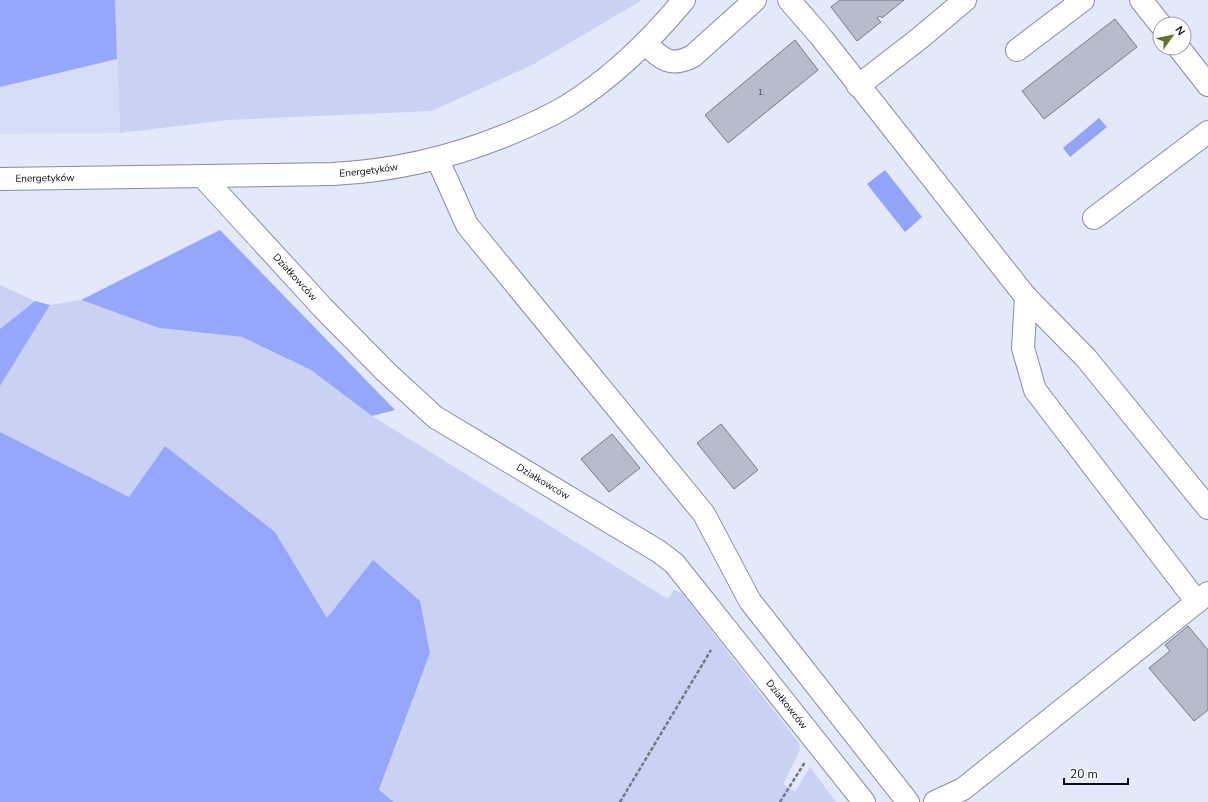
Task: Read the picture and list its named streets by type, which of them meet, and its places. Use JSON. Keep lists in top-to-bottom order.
{
  "streets": {
    "street": ["Energetyków", "Działkowców"]
  },
  "crossings": [
    ["Energetyków", "Działkowców"]
  ],
  "house_numbers": ["1."],
  "scale_bar": "20 m",
  "north": "top right"
}
